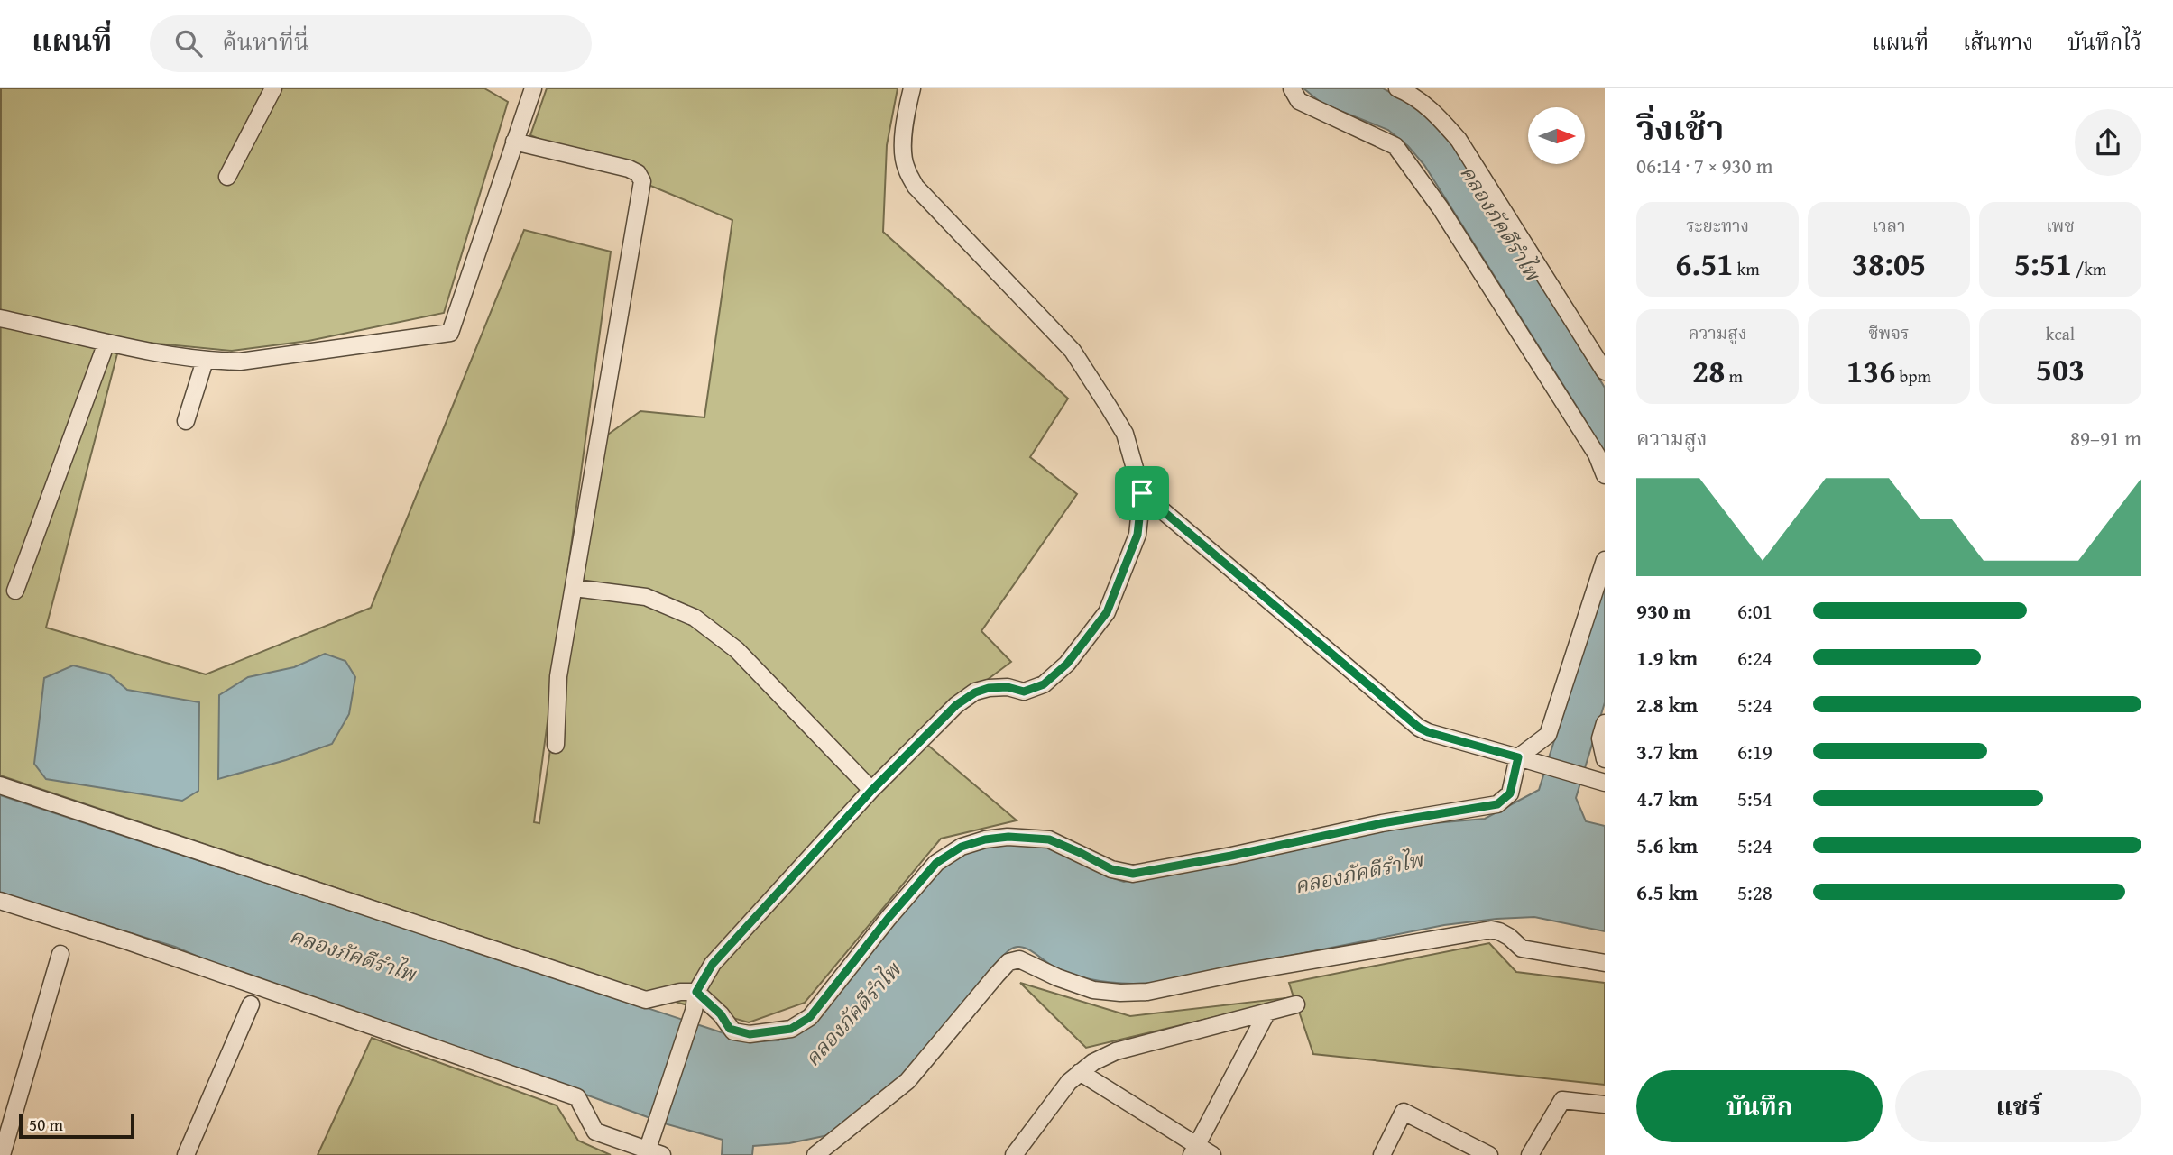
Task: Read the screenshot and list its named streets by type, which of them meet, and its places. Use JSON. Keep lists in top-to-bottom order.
{
  "water": ["คลองภัคดีรำไพ"],
  "scale_bar": "50 m",
  "north": "right",
  "page": {
    "header": "แผนที่",
    "search": "ค้นหาที่นี่",
    "nav": ["แผนที่", "เส้นทาง", "บันทึกไว้"],
    "heading": ["วิ่งเช้า", "06:14 · 7 × 930 m"],
    "stats": [
      ["ระยะทาง", "6.51 km"],
      ["เวลา", "38:05"],
      ["เพซ", "5:51 /km"],
      ["ความสูง", "28 m"],
      ["ชีพจร", "136 bpm"],
      ["kcal", "503"]
    ],
    "chart": ["ความสูง", "89–91 m"],
    "list": [
      {
        "name": "930 m",
        "note": "6:01"
      },
      {
        "name": "1.9 km",
        "note": "6:24"
      },
      {
        "name": "2.8 km",
        "note": "5:24"
      },
      {
        "name": "3.7 km",
        "note": "6:19"
      },
      {
        "name": "4.7 km",
        "note": "5:54"
      },
      {
        "name": "5.6 km",
        "note": "5:24"
      },
      {
        "name": "6.5 km",
        "note": "5:28"
      }
    ],
    "buttons": ["บันทึก", "แชร์"],
    "scale": "50 m"
  }
}
